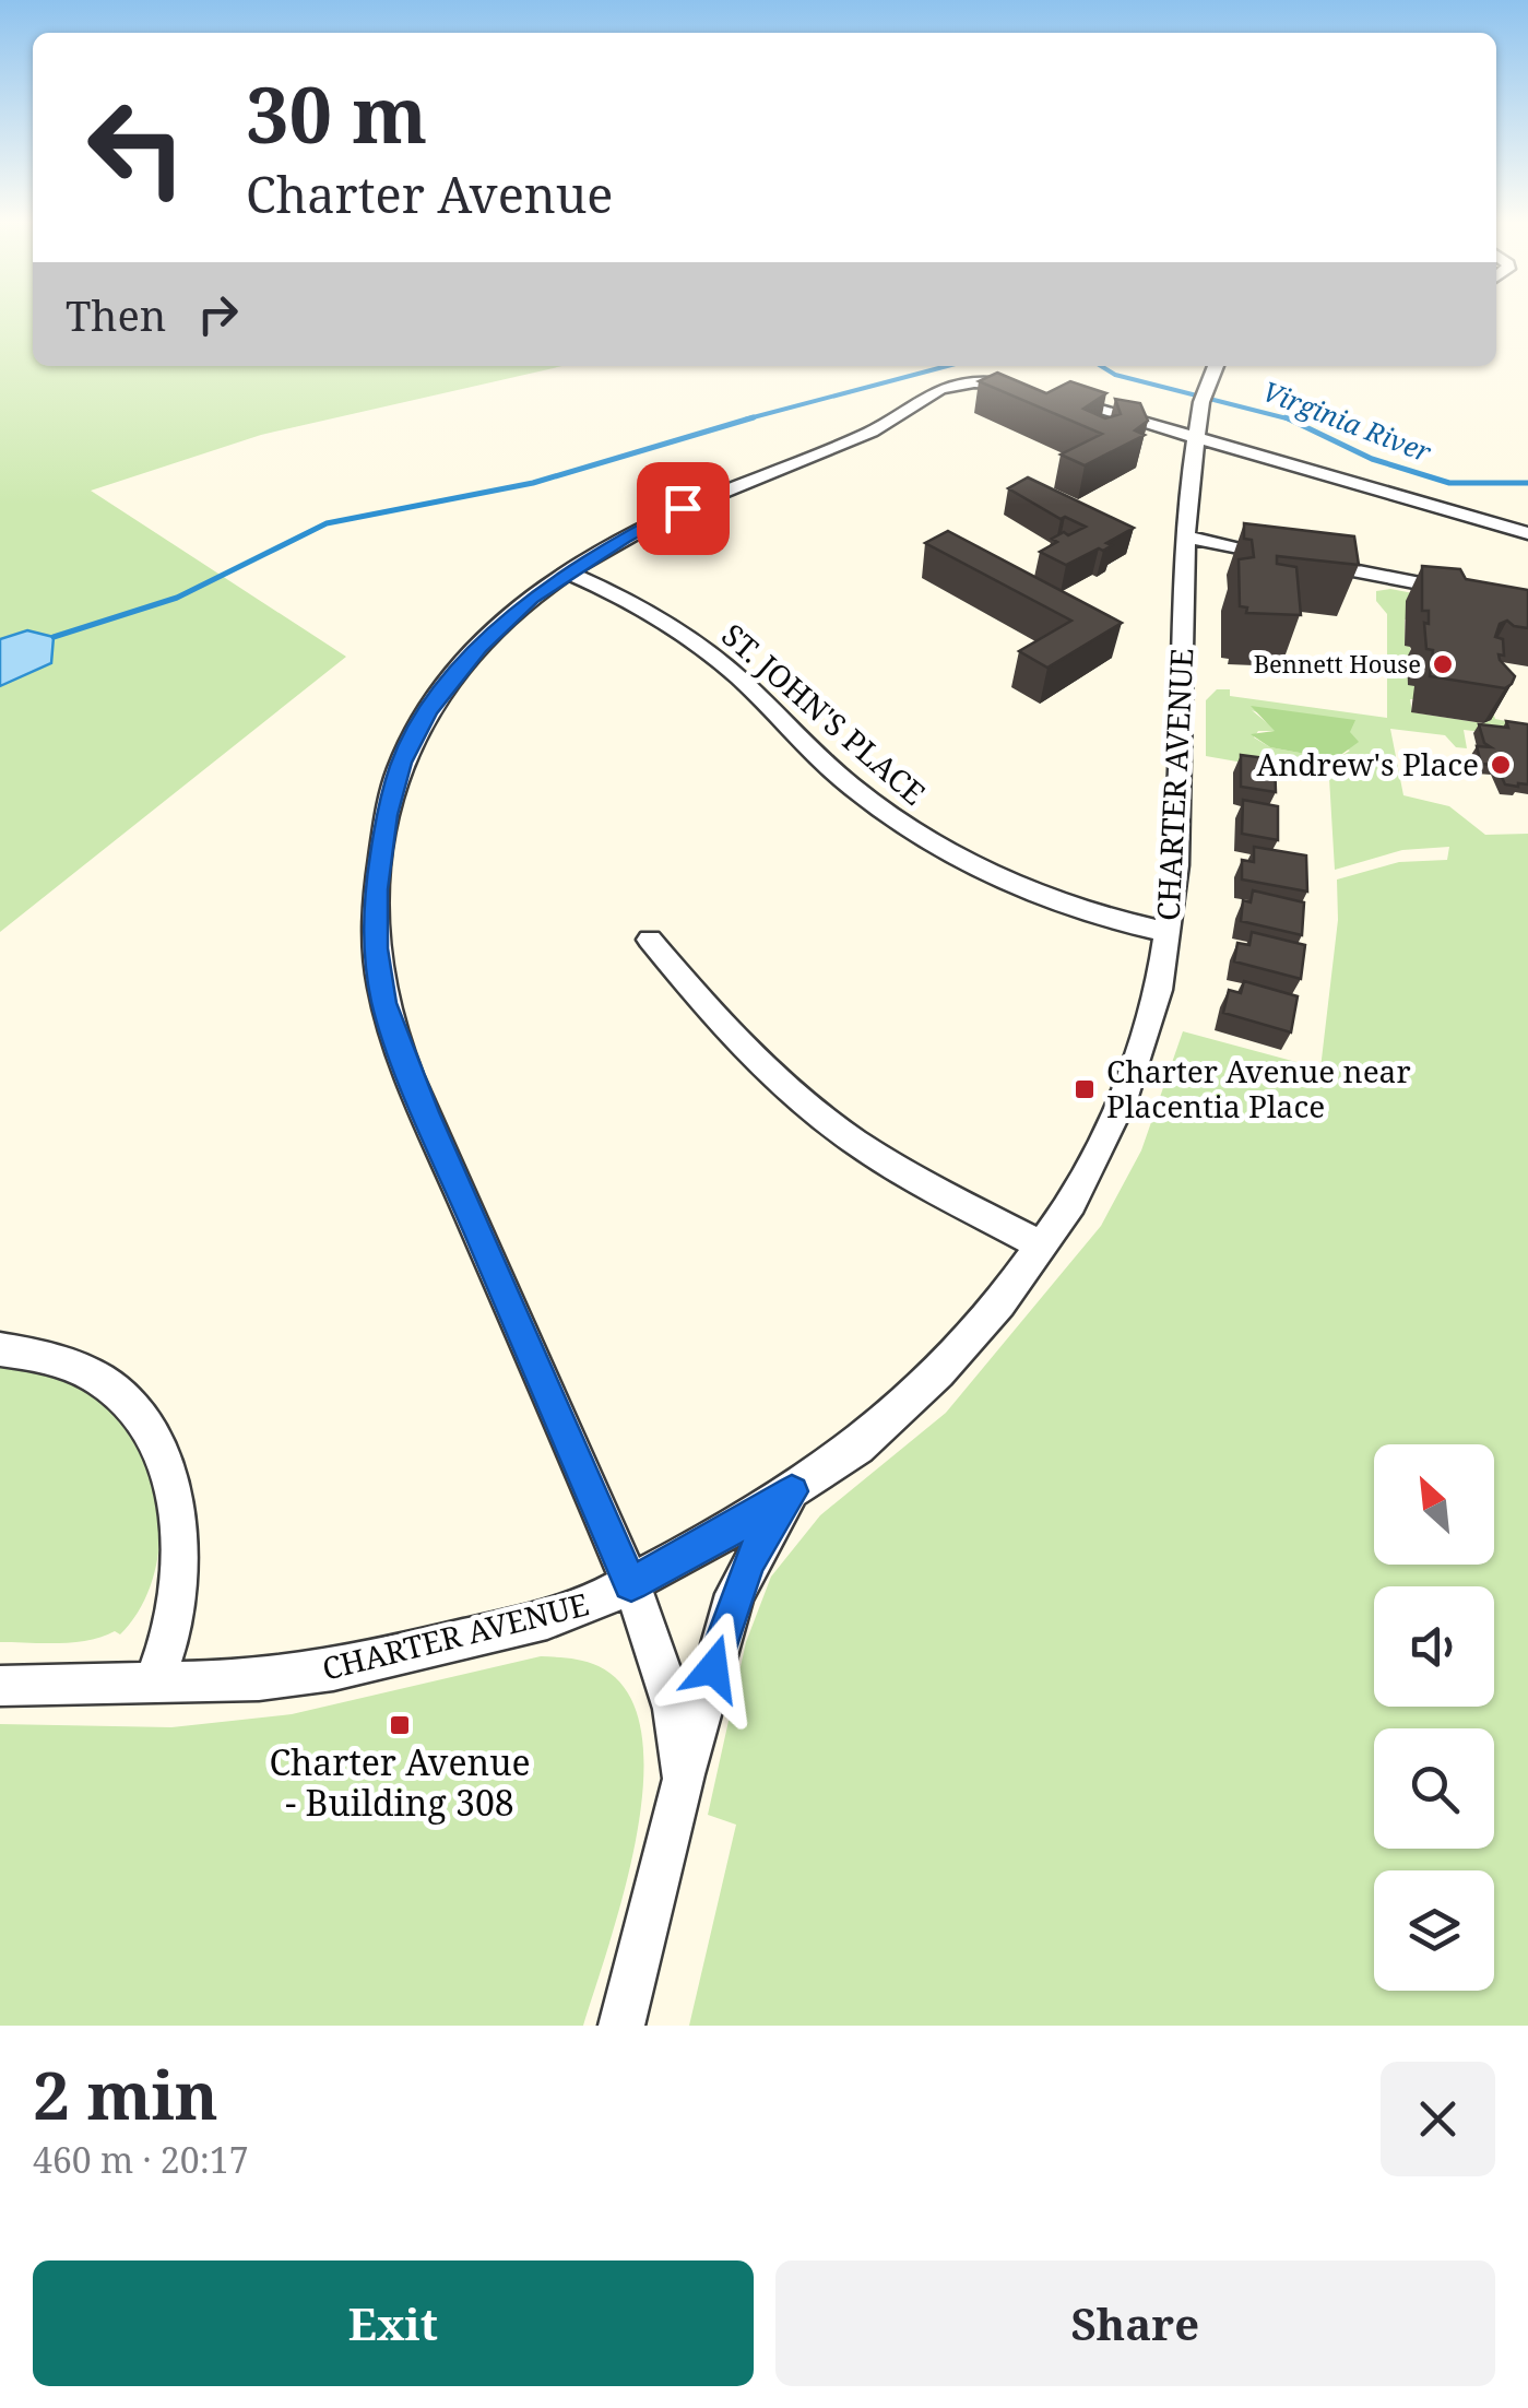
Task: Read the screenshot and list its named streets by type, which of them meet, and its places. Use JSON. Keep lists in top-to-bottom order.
{
  "streets": {
    "street": ["ST. JOHN'S PLACE", "CHARTER AVENUE"]
  },
  "crossings": [
    ["ST. JOHN'S PLACE", "CHARTER AVENUE"]
  ],
  "water": ["Virginia River"],
  "places": {
    "other": ["Bennett House", "Andrew's Place"],
    "transit": ["Charter Avenue near Placentia Place", "Charter Avenue - Building 308"]
  },
  "north": "top left",
  "page": {
    "turn": ["30 m", "Charter Avenue"],
    "then": "Then",
    "heading": ["2 min", "460 m · 20:17"],
    "buttons": ["Exit", "Share"]
  }
}
